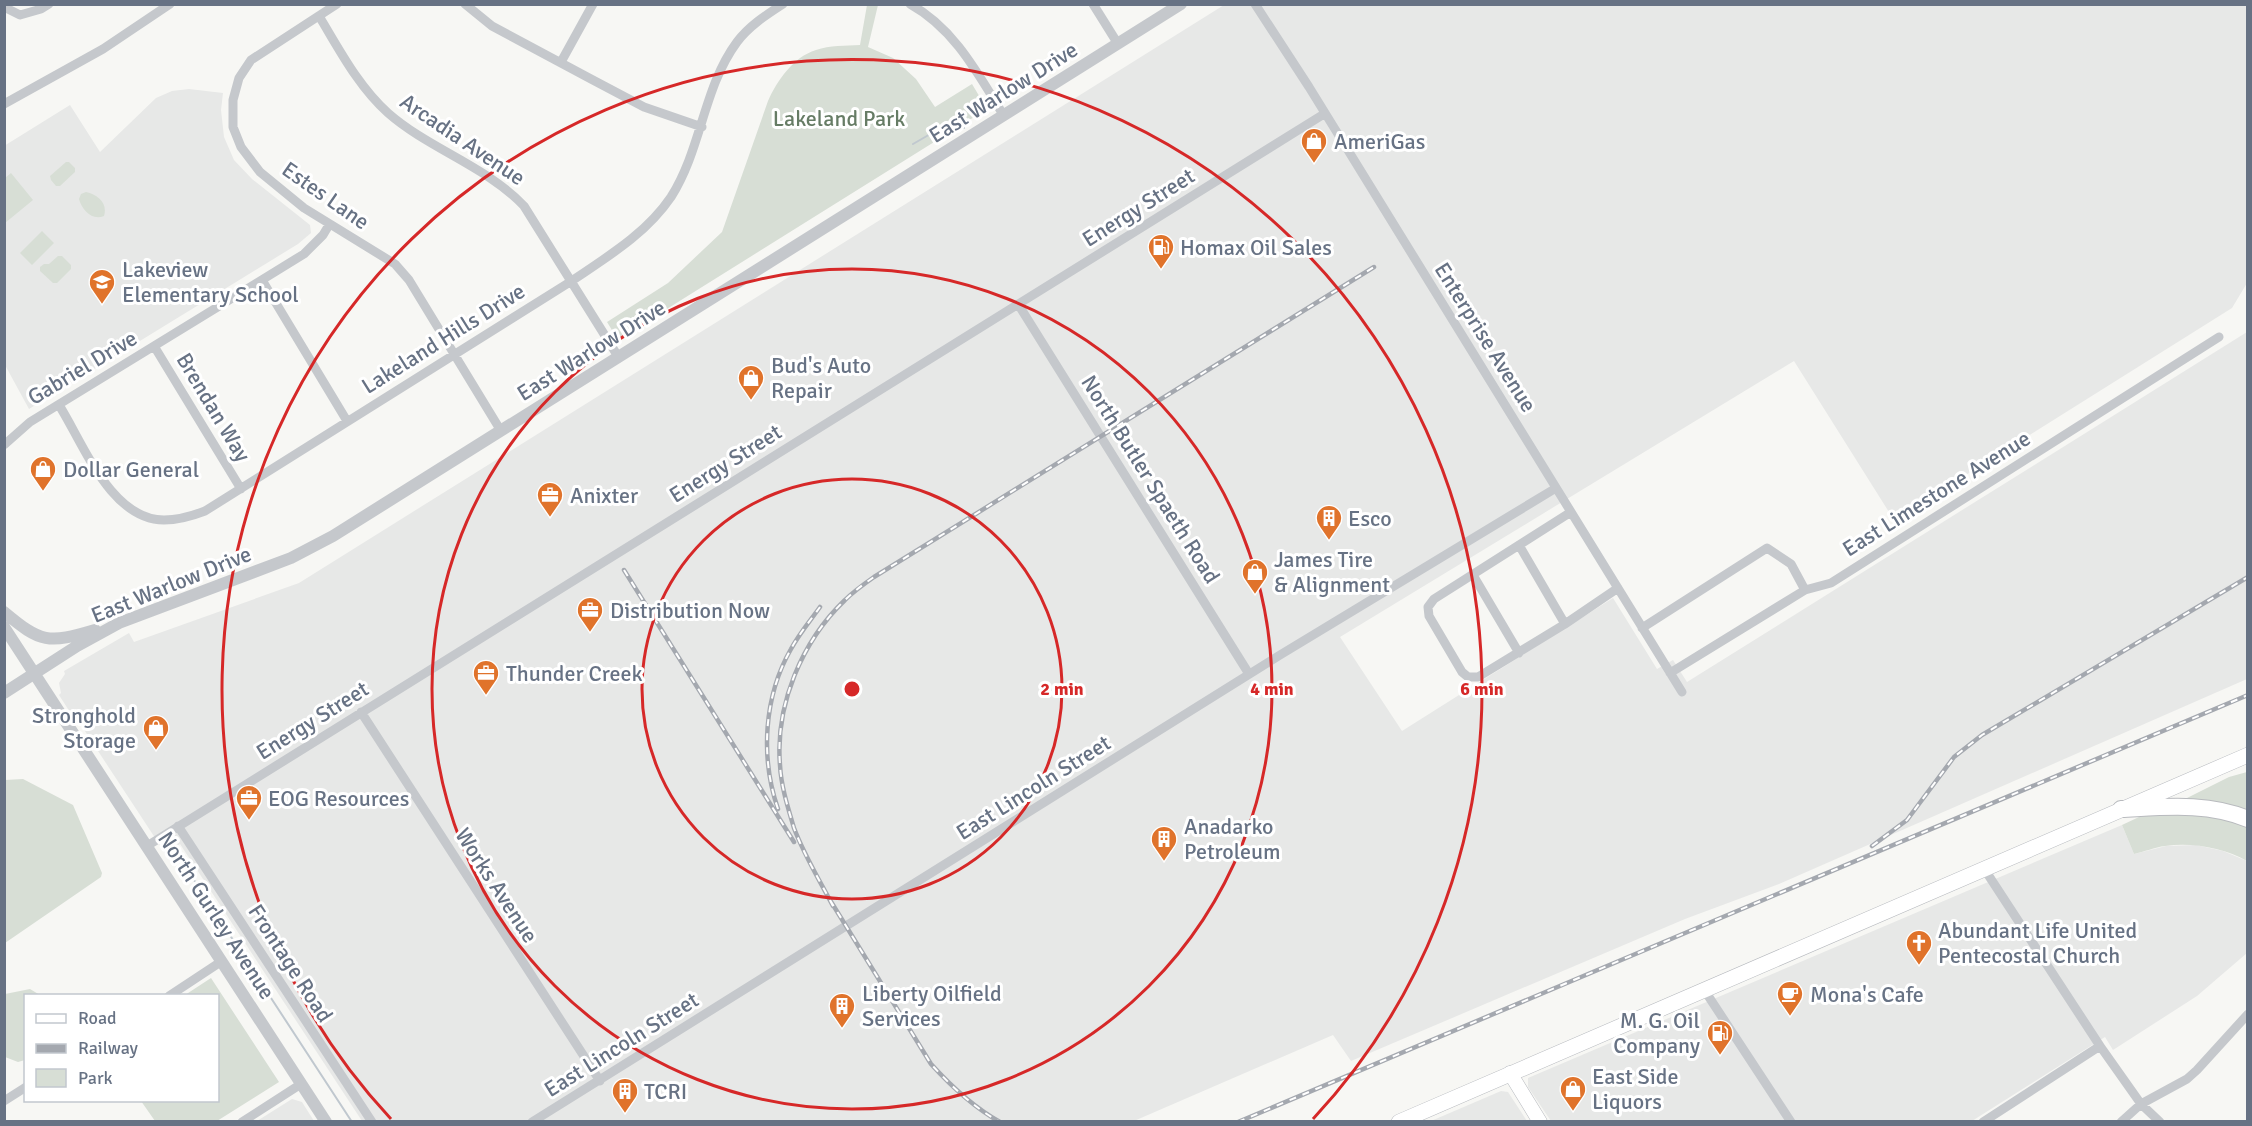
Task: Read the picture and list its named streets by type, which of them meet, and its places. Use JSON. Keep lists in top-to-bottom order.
{
  "streets": {
    "street": [
      "East Warlow Drive",
      "Arcadia Avenue",
      "Estes Lane",
      "Energy Street",
      "Enterprise Avenue",
      "Lakeland Hills Drive",
      "Gabriel Drive",
      "Brendan Way",
      "North Butler Spaeth Road",
      "East Limestone Avenue",
      "East Lincoln Street",
      "Works Avenue",
      "North Gurley Avenue",
      "Frontage Road"
    ]
  },
  "crossings": [
    ["East Warlow Drive", "Arcadia Avenue"],
    ["East Warlow Drive", "Estes Lane"],
    ["East Warlow Drive", "North Gurley Avenue"],
    ["Arcadia Avenue", "Estes Lane"],
    ["Arcadia Avenue", "Lakeland Hills Drive"],
    ["Estes Lane", "Lakeland Hills Drive"],
    ["Estes Lane", "Gabriel Drive"],
    ["Energy Street", "Enterprise Avenue"],
    ["Energy Street", "North Butler Spaeth Road"],
    ["Energy Street", "Works Avenue"],
    ["Energy Street", "North Gurley Avenue"],
    ["Energy Street", "Frontage Road"],
    ["Enterprise Avenue", "East Limestone Avenue"],
    ["Enterprise Avenue", "East Lincoln Street"],
    ["Lakeland Hills Drive", "Gabriel Drive"],
    ["Lakeland Hills Drive", "Brendan Way"],
    ["Gabriel Drive", "Brendan Way"],
    ["North Butler Spaeth Road", "East Lincoln Street"],
    ["East Lincoln Street", "Works Avenue"]
  ],
  "parks": ["Lakeland Park"],
  "places": {
    "shop": [
      "AmeriGas",
      "Bud's Auto Repair",
      "Dollar General",
      "James Tire & Alignment",
      "Stronghold Storage",
      "East Side Liquors"
    ],
    "fuel station": ["Homax Oil Sales", "M. G. Oil Company"],
    "school or university": ["Lakeview Elementary School"],
    "office": [
      "Anixter",
      "Distribution Now",
      "Thunder Creek",
      "EOG Resources"
    ],
    "building": [
      "Esco",
      "Anadarko Petroleum",
      "Liberty Oilfield Services",
      "TCRI"
    ],
    "church": ["Abundant Life United Pentecostal Church"],
    "cafe": ["Mona's Cafe"]
  },
  "legend": ["Road", "Railway", "Park"],
  "rings": ["2 min", "4 min", "6 min"]
}
